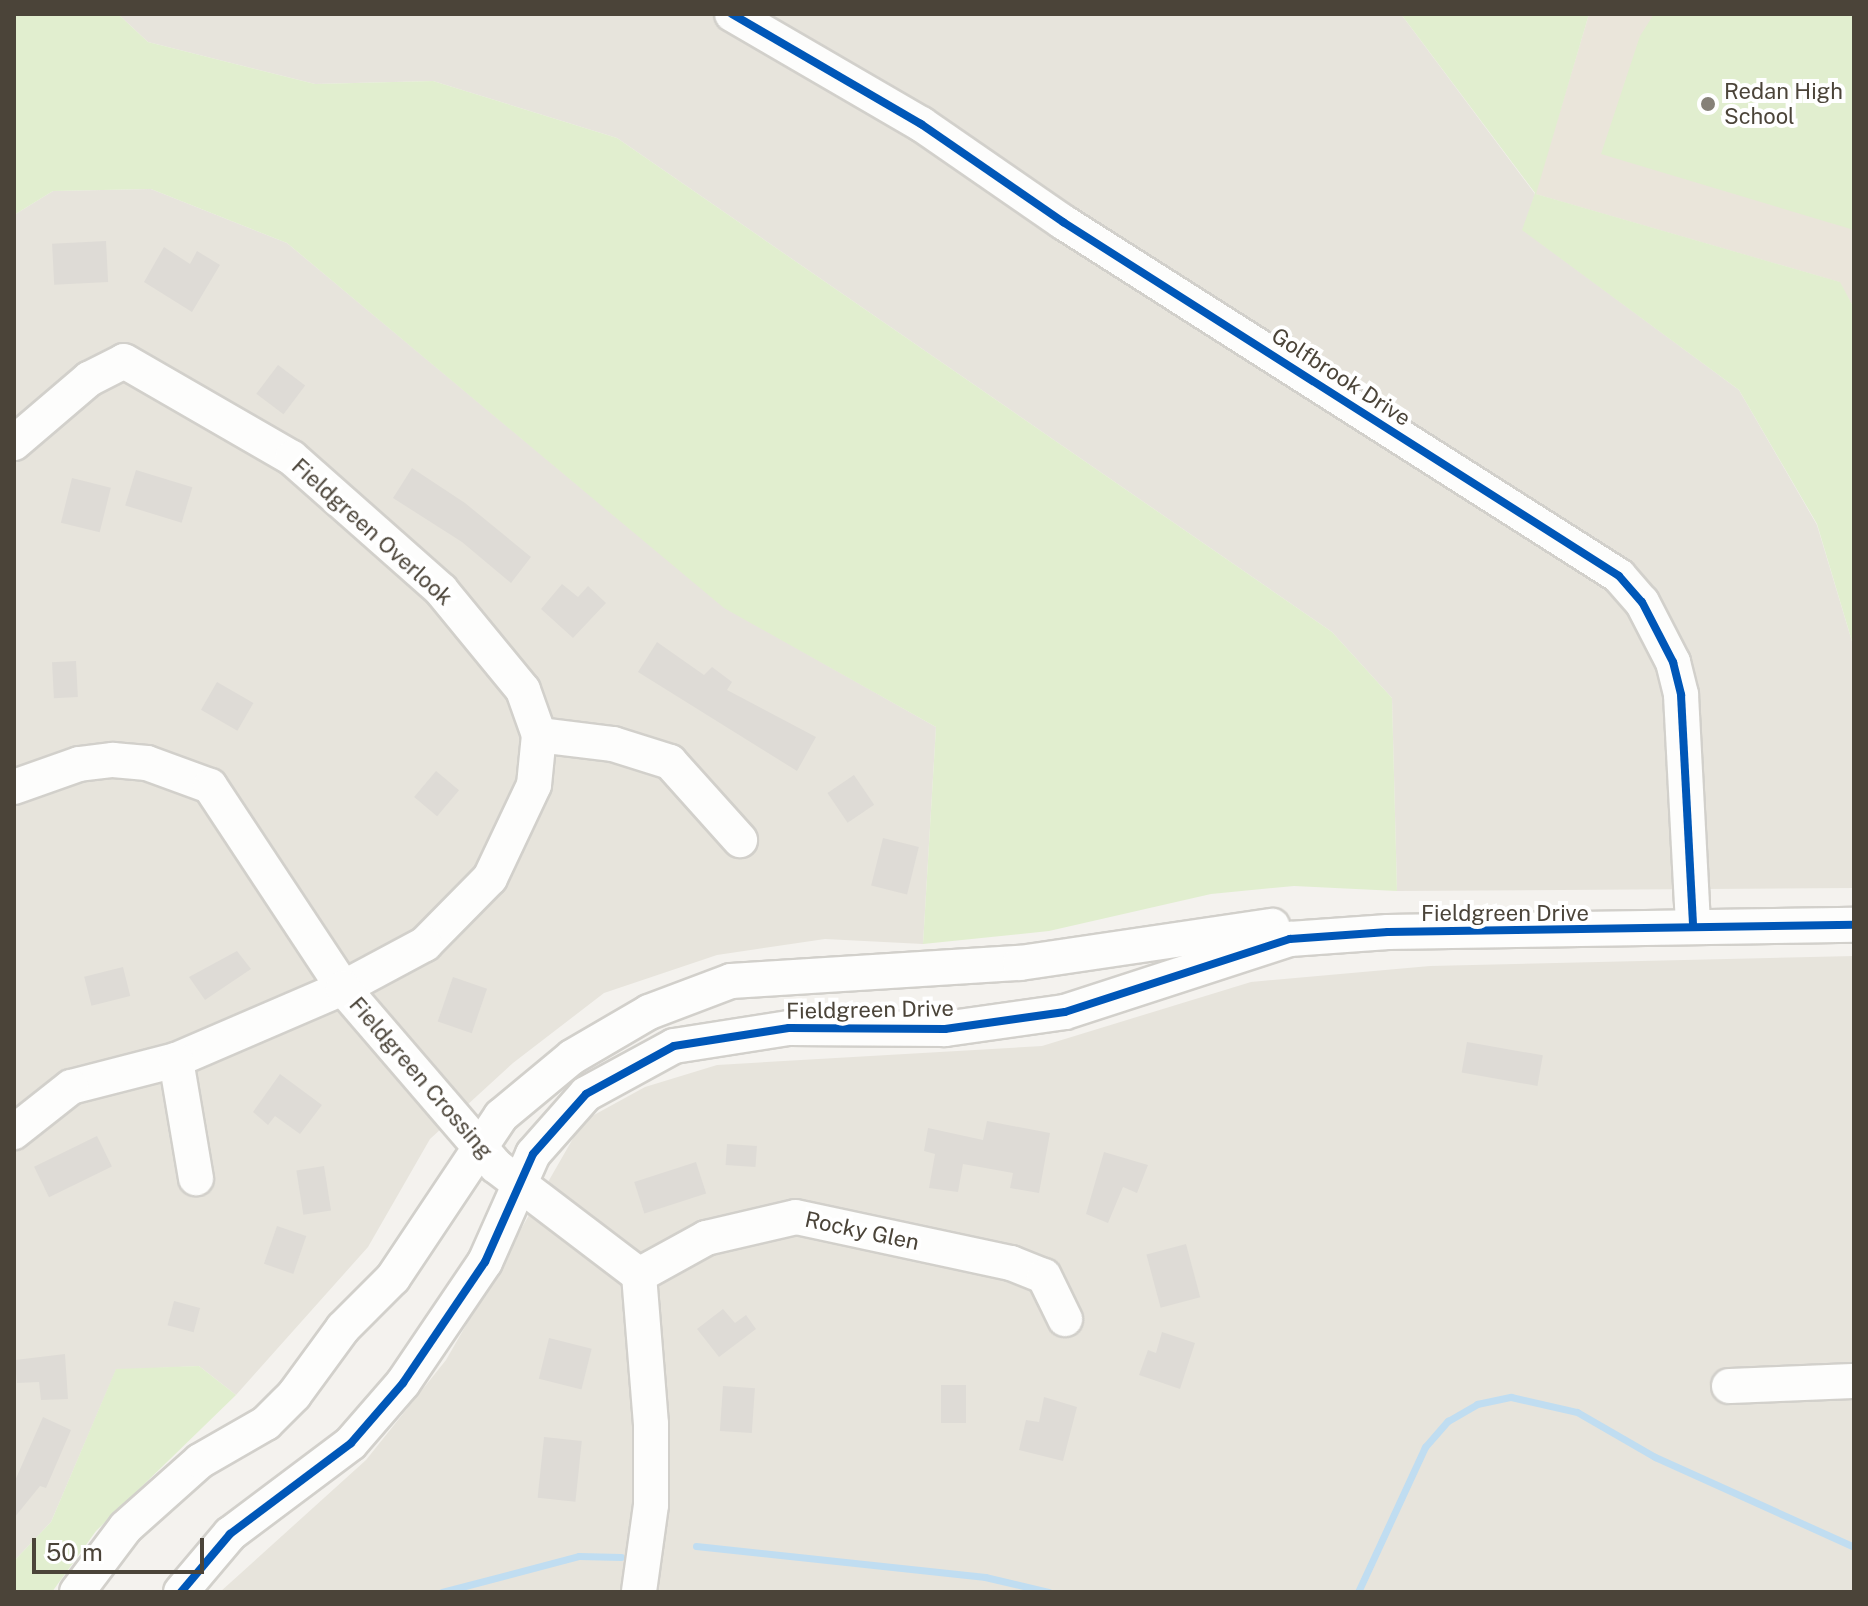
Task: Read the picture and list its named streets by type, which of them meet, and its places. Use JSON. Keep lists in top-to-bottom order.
{
  "streets": {
    "street": [
      "Golfbrook Drive",
      "Fieldgreen Overlook",
      "Fieldgreen Drive",
      "Fieldgreen Crossing",
      "Rocky Glen"
    ]
  },
  "crossings": [
    ["Golfbrook Drive", "Fieldgreen Drive"],
    ["Fieldgreen Overlook", "Fieldgreen Crossing"],
    ["Fieldgreen Drive", "Fieldgreen Crossing"],
    ["Fieldgreen Crossing", "Rocky Glen"]
  ],
  "places": ["Redan High School"],
  "scale_bar": "50 m"
}
